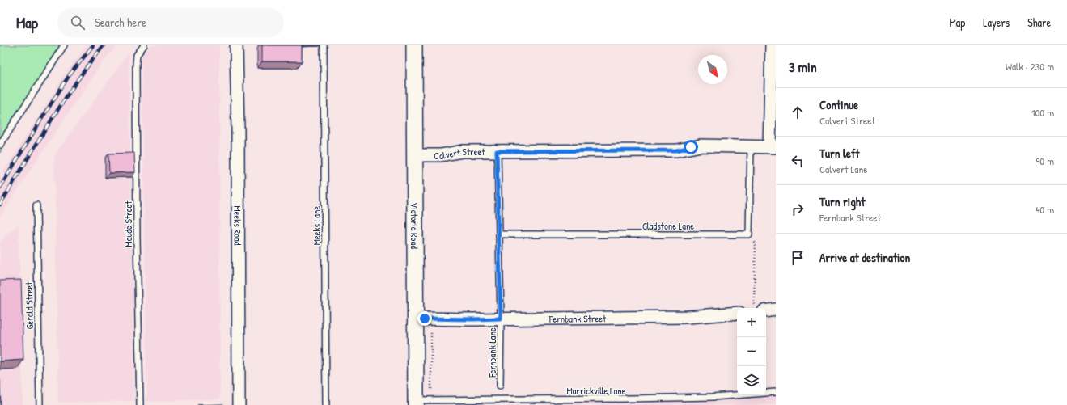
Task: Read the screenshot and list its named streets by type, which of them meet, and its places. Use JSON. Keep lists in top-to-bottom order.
{
  "streets": {
    "street": [
      "Calvert Street",
      "Meeks Road",
      "Victoria Road",
      "Fernbank Street"
    ],
    "lane": [
      "Maude Street",
      "Meeks Lane",
      "Gladstone Lane",
      "Gerald Street",
      "Fernbank Lane",
      "Marrickville Lane"
    ]
  },
  "crossings": [
    ["Calvert Street", "Victoria Road"],
    ["Calvert Street", "Fernbank Lane"],
    ["Victoria Road", "Fernbank Street"],
    ["Victoria Road", "Marrickville Lane"],
    ["Gladstone Lane", "Fernbank Lane"],
    ["Fernbank Street", "Fernbank Lane"]
  ],
  "north": "bottom right",
  "page": {
    "header": "Map",
    "search": "Search here",
    "nav": ["Map", "Layers", "Share"],
    "heading": ["3 min", "Walk · 230 m"],
    "list": [
      ["Continue", "Calvert Street", "100 m"],
      ["Turn left", "Calvert Lane", "90 m"],
      ["Turn right", "Fernbank Street", "40 m"],
      "Arrive at destination"
    ],
    "map_buttons": ["+", "−"]
  }
}
